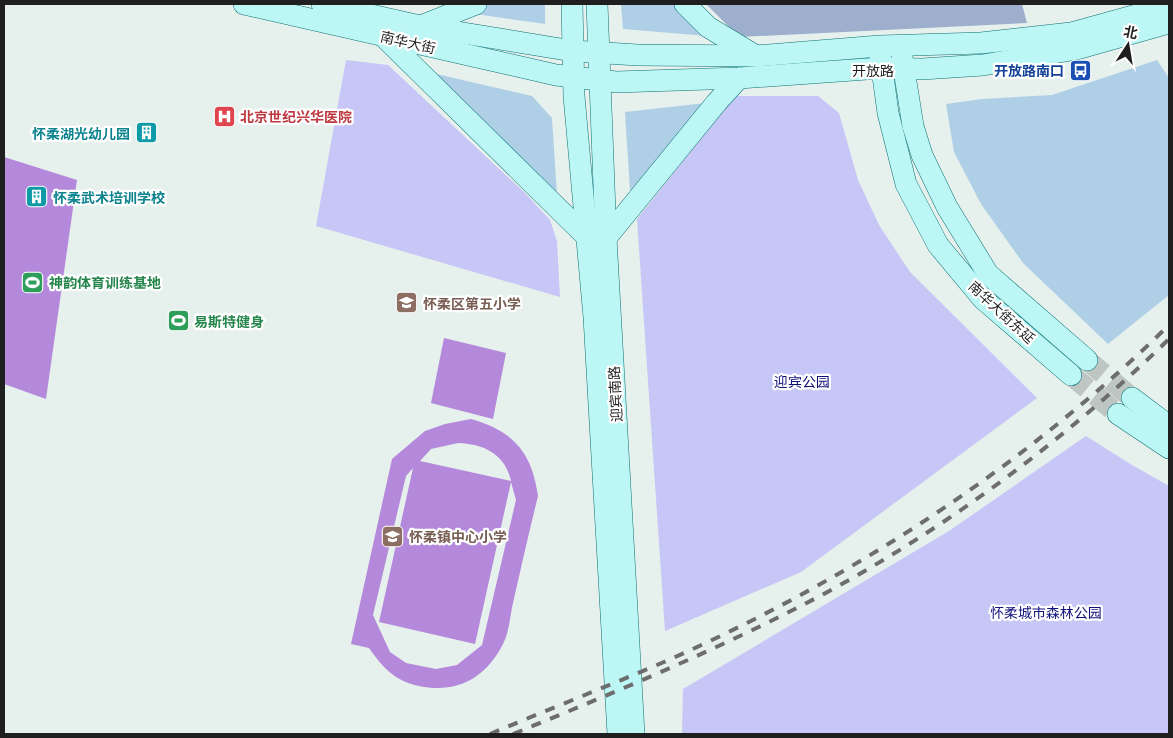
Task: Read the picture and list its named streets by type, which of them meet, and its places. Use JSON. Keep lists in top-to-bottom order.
{
  "streets": {
    "main road": [
      "南华大街",
      "开放路",
      "南华大街东延",
      "迎宾南路"
    ]
  },
  "crossings": [
    ["南华大街", "开放路"],
    ["南华大街", "迎宾南路"],
    ["开放路", "南华大街东延"],
    ["开放路", "迎宾南路"]
  ],
  "parks": ["迎宾公园", "怀柔城市森林公园"],
  "places": {
    "bus stop": ["开放路南口"],
    "hospital": ["北京世纪兴华医院"],
    "building": ["怀柔湖光幼儿园", "怀柔武术培训学校"],
    "sports": ["神韵体育训练基地", "易斯特健身"],
    "school or university": ["怀柔区第五小学", "怀柔镇中心小学"]
  },
  "north": "top"
}
